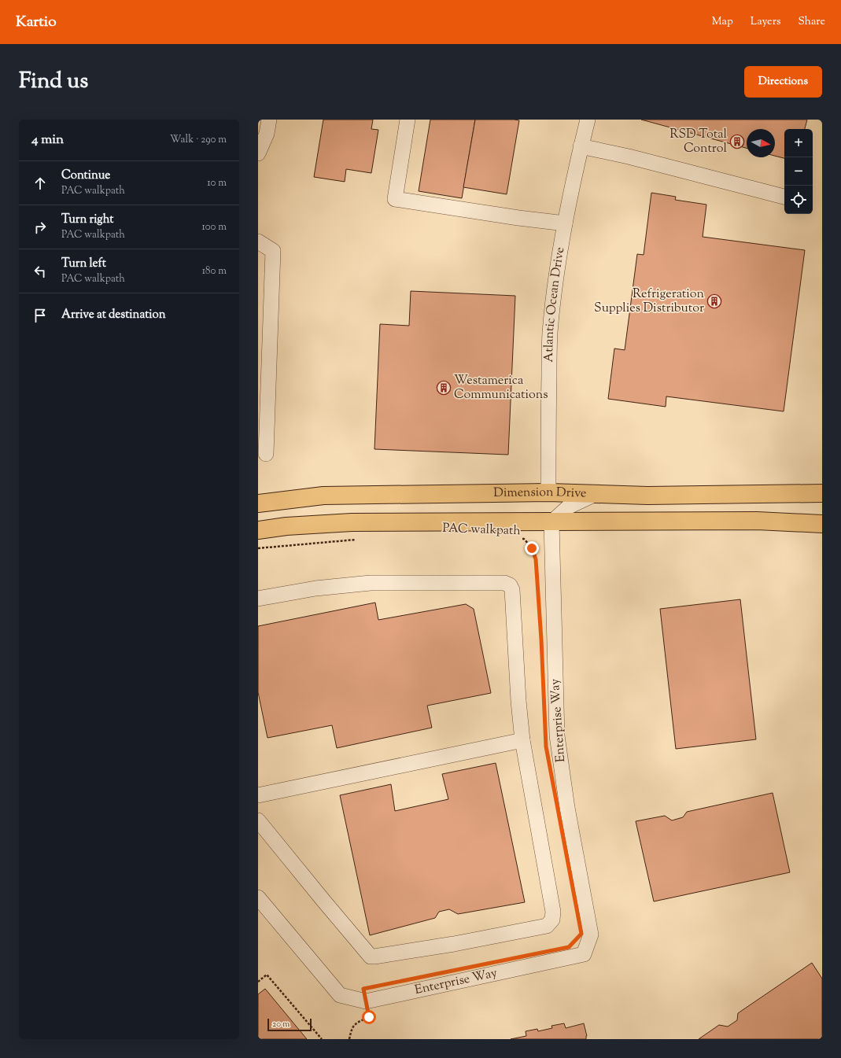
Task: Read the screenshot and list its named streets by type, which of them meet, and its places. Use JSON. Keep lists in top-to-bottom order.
{
  "streets": {
    "main road": ["Dimension Drive"],
    "street": ["Atlantic Ocean Drive", "Enterprise Way"],
    "path": ["PAC walkpath"]
  },
  "crossings": [
    ["Atlantic Ocean Drive", "Dimension Drive"]
  ],
  "places": {
    "building": ["RSD Total Control", "Refrigeration Supplies Distributor", "Westamerica Communications"]
  },
  "scale_bar": "20 m",
  "north": "right",
  "page": {
    "header": "Kartio",
    "nav": ["Map", "Layers", "Share"],
    "title": "Find us",
    "buttons": "Directions",
    "heading": ["4 min", "Walk · 290 m"],
    "map_buttons": ["+", "−"],
    "list": [
      ["Continue", "PAC walkpath", "10 m"],
      ["Turn right", "PAC walkpath", "100 m"],
      ["Turn left", "PAC walkpath", "180 m"],
      "Arrive at destination"
    ],
    "scale": "20 m"
  }
}
